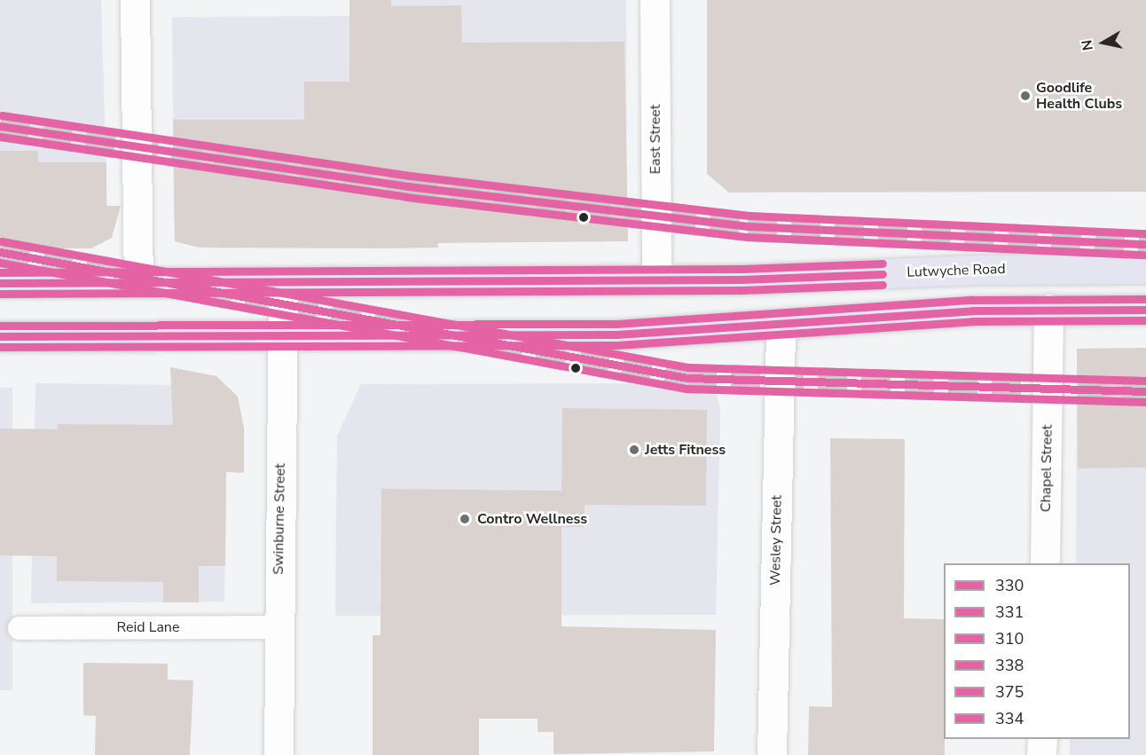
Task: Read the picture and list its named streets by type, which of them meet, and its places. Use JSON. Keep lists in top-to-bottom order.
{
  "streets": {
    "highway": ["Lutwyche Road"],
    "street": [
      "East Street",
      "Chapel Street",
      "Swinburne Street",
      "Wesley Street"
    ],
    "lane": ["Reid Lane"]
  },
  "crossings": [
    ["East Street", "Lutwyche Road"],
    ["Lutwyche Road", "Swinburne Street"],
    ["Swinburne Street", "Reid Lane"]
  ],
  "places": ["Goodlife Health Clubs", "Jetts Fitness", "Contro Wellness"],
  "lines": [
    "transit line 310",
    "transit line 330",
    "transit line 331",
    "transit line 334",
    "transit line 338",
    "transit line 375"
  ],
  "legend": [
    "330",
    "331",
    "310",
    "338",
    "375",
    "334"
  ],
  "north": "left"
}
